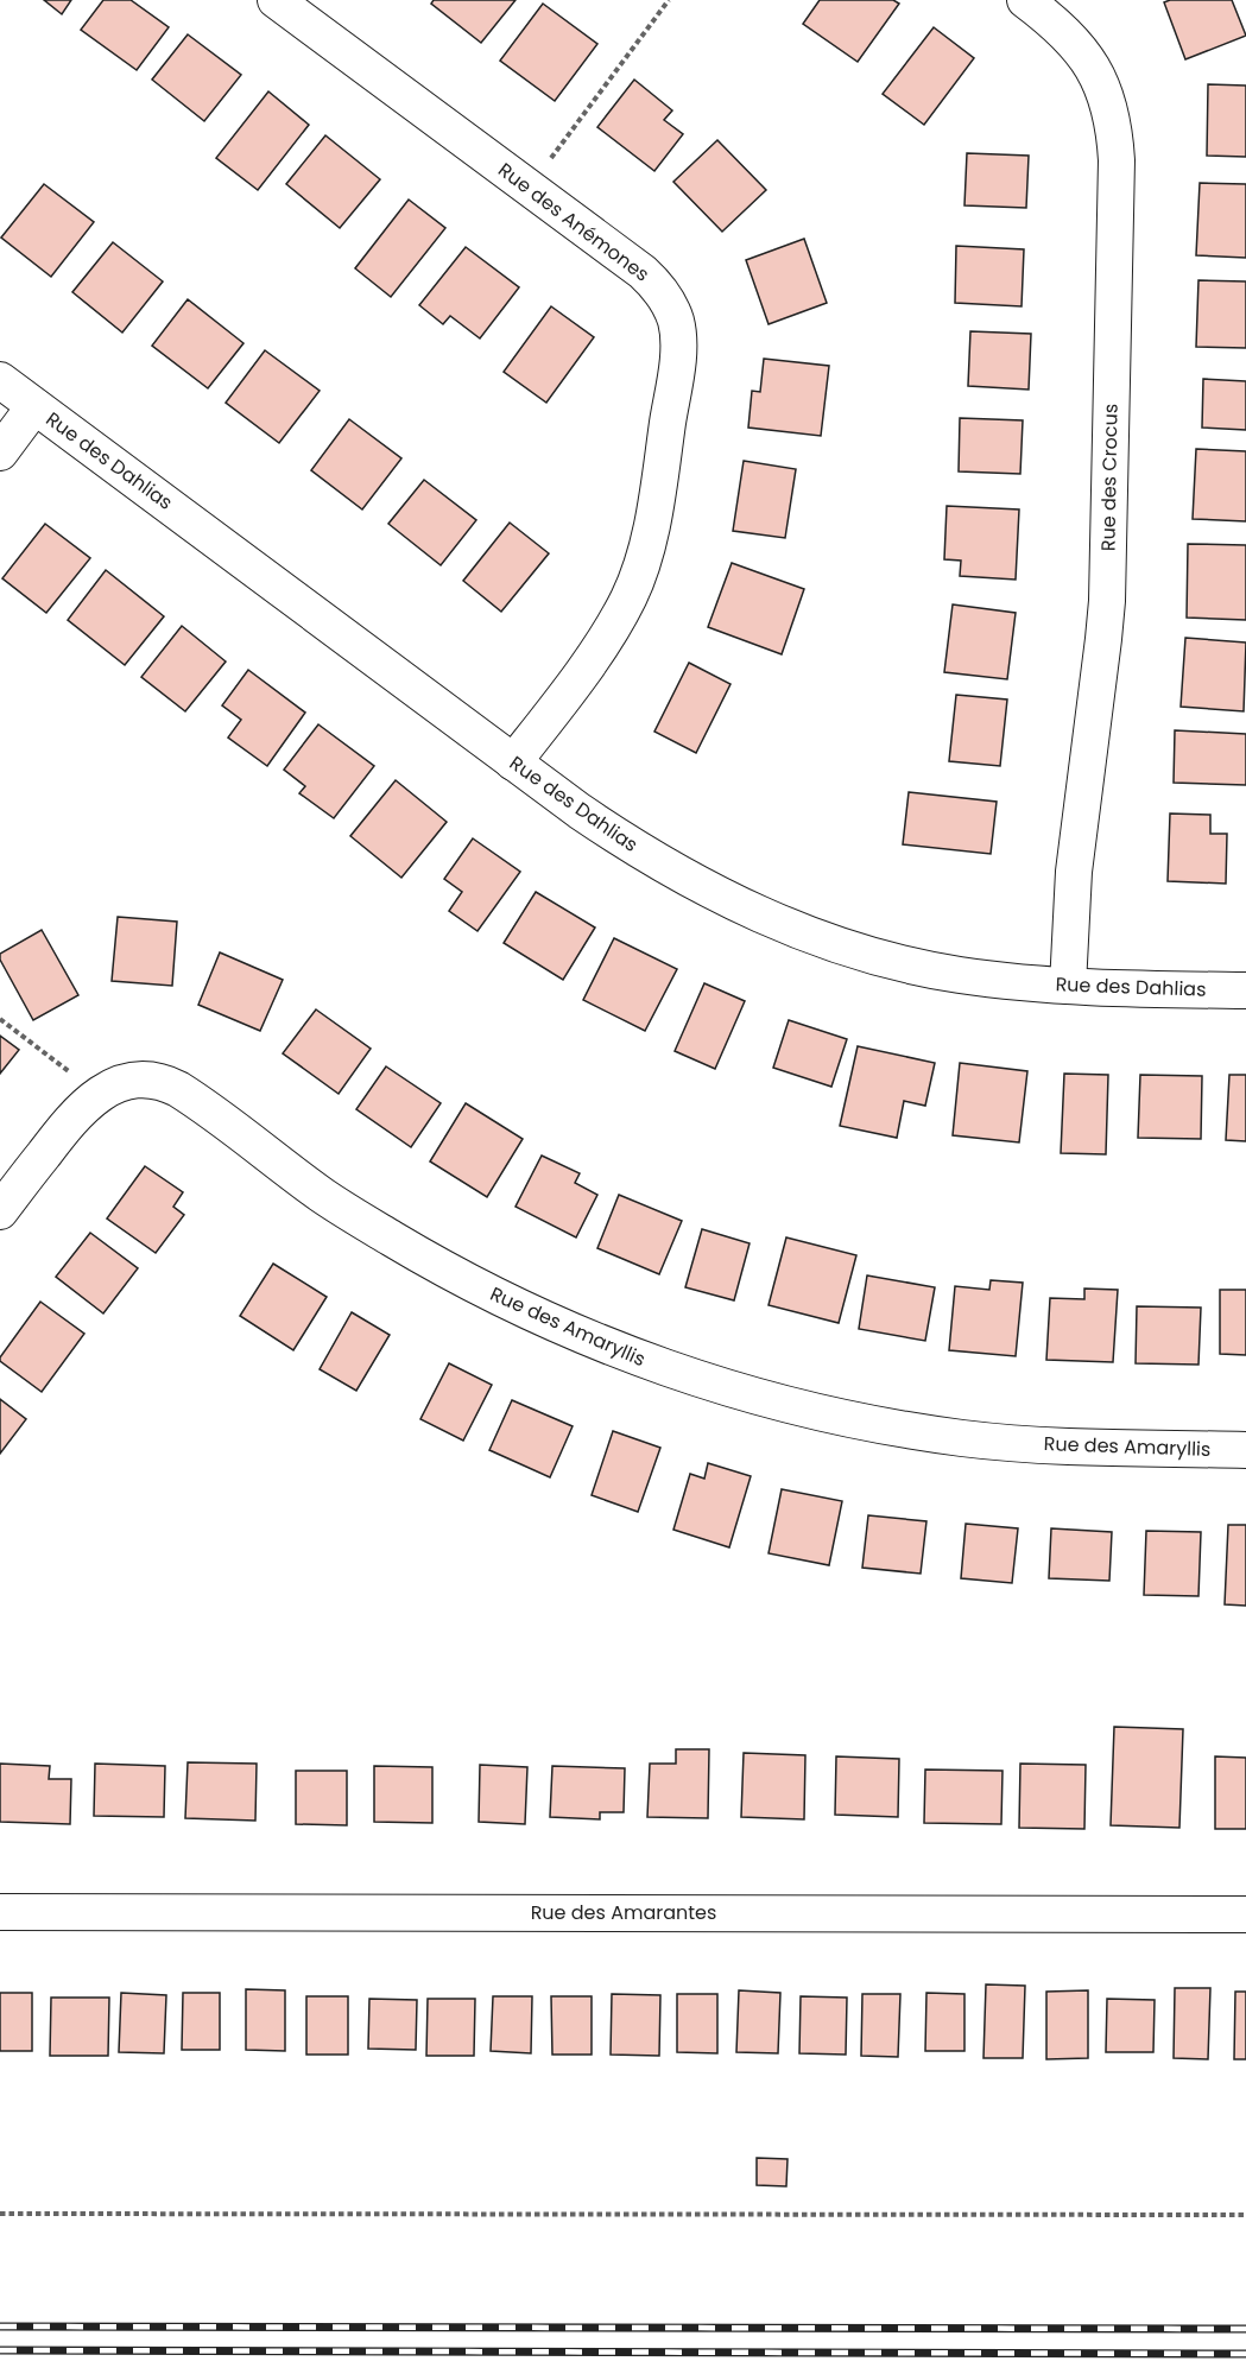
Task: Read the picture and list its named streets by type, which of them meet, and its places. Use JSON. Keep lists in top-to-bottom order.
{
  "streets": {
    "street": [
      "Rue des Anémones",
      "Rue des Dahlias",
      "Rue des Crocus",
      "Rue des Amaryllis",
      "Rue des Amarantes"
    ]
  },
  "crossings": [
    ["Rue des Anémones", "Rue des Dahlias"],
    ["Rue des Dahlias", "Rue des Crocus"]
  ]
}
